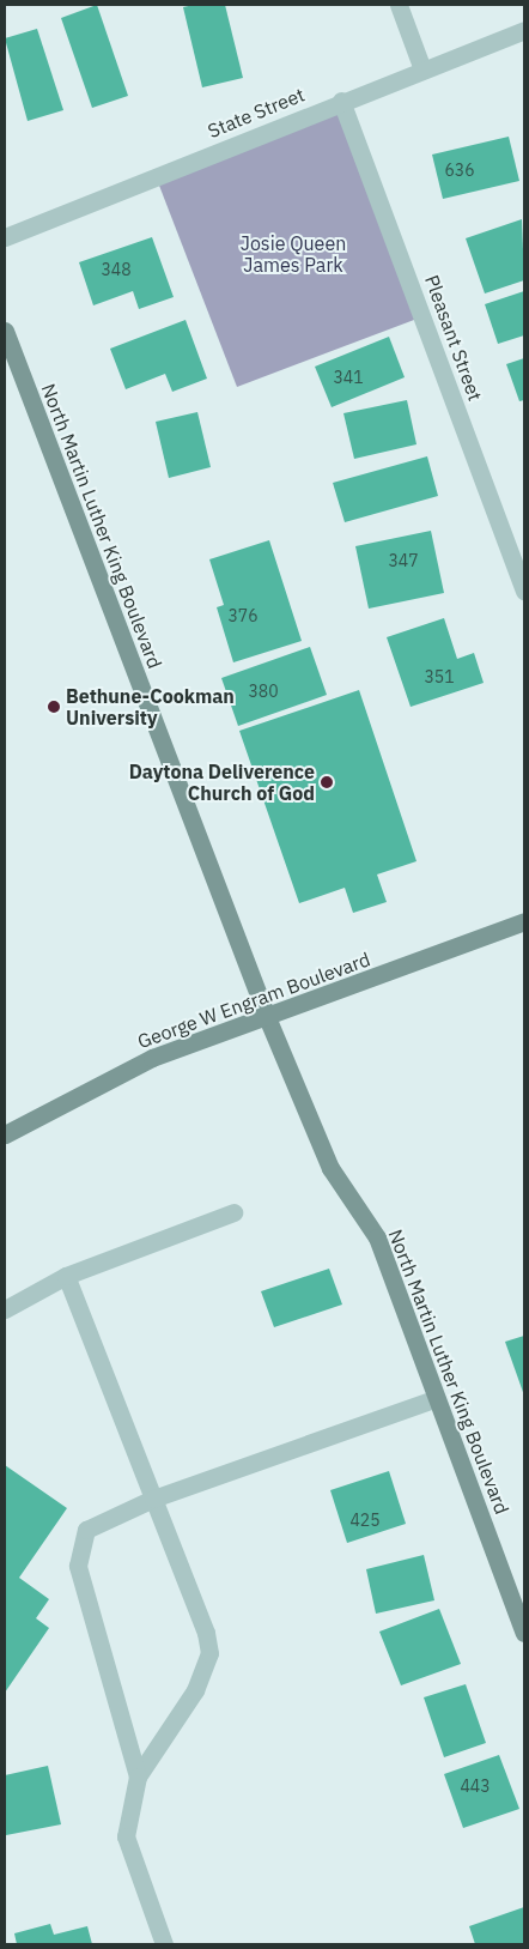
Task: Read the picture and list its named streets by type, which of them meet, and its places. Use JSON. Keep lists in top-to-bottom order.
{
  "streets": {
    "street": [
      "State Street",
      "Pleasant Street",
      "North Martin Luther King Boulevard",
      "George W Engram Boulevard"
    ]
  },
  "crossings": [
    ["State Street", "Pleasant Street"],
    ["North Martin Luther King Boulevard", "George W Engram Boulevard"]
  ],
  "parks": ["Josie Queen James Park"],
  "places": ["Bethune-Cookman University", "Daytona Deliverence Church of God"],
  "house_numbers": [
    "636",
    "348",
    "341",
    "347",
    "376",
    "351",
    "380",
    "425",
    "443"
  ]
}
